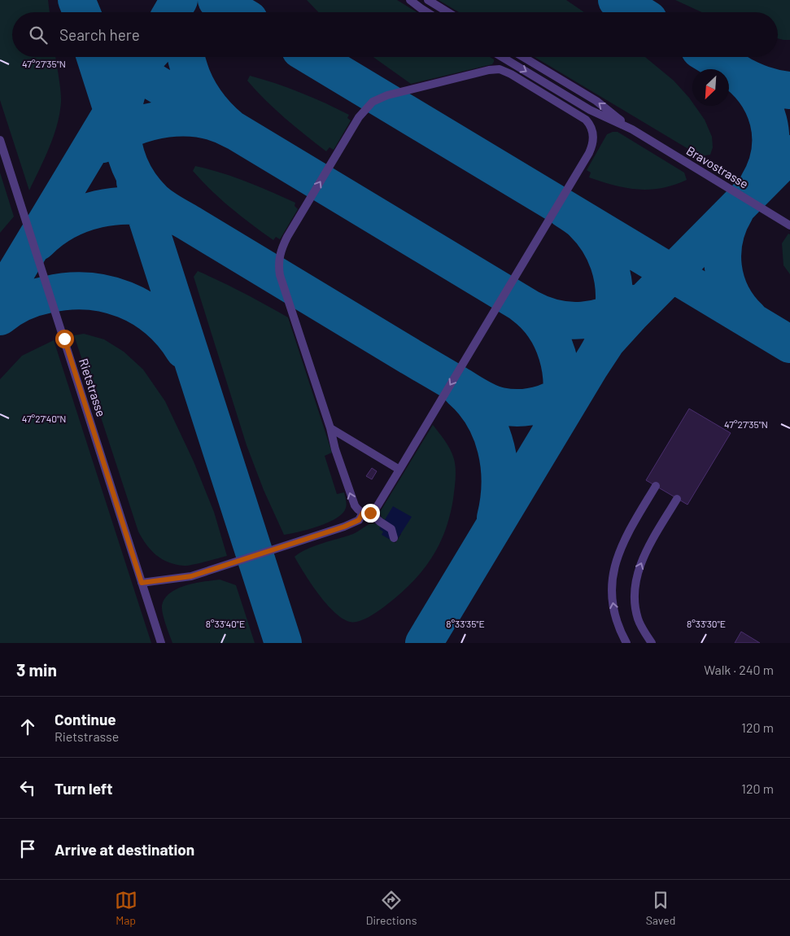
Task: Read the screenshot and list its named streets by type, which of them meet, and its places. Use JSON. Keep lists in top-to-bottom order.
{
  "streets": {
    "lane": ["Bravostrasse", "Rietstrasse"]
  },
  "north": "bottom left",
  "page": {
    "search": "Search here",
    "heading": ["3 min", "Walk · 240 m"],
    "list": [
      ["Continue", "Rietstrasse", "120 m"],
      ["Turn left", "120 m"],
      "Arrive at destination"
    ],
    "nav": ["Map", "Directions", "Saved"]
  },
  "coordinates": [
    "47°27'35\"N",
    "47°27'40\"N",
    "8°33'40\"E",
    "8°33'35\"E",
    "8°33'30\"E"
  ]
}
